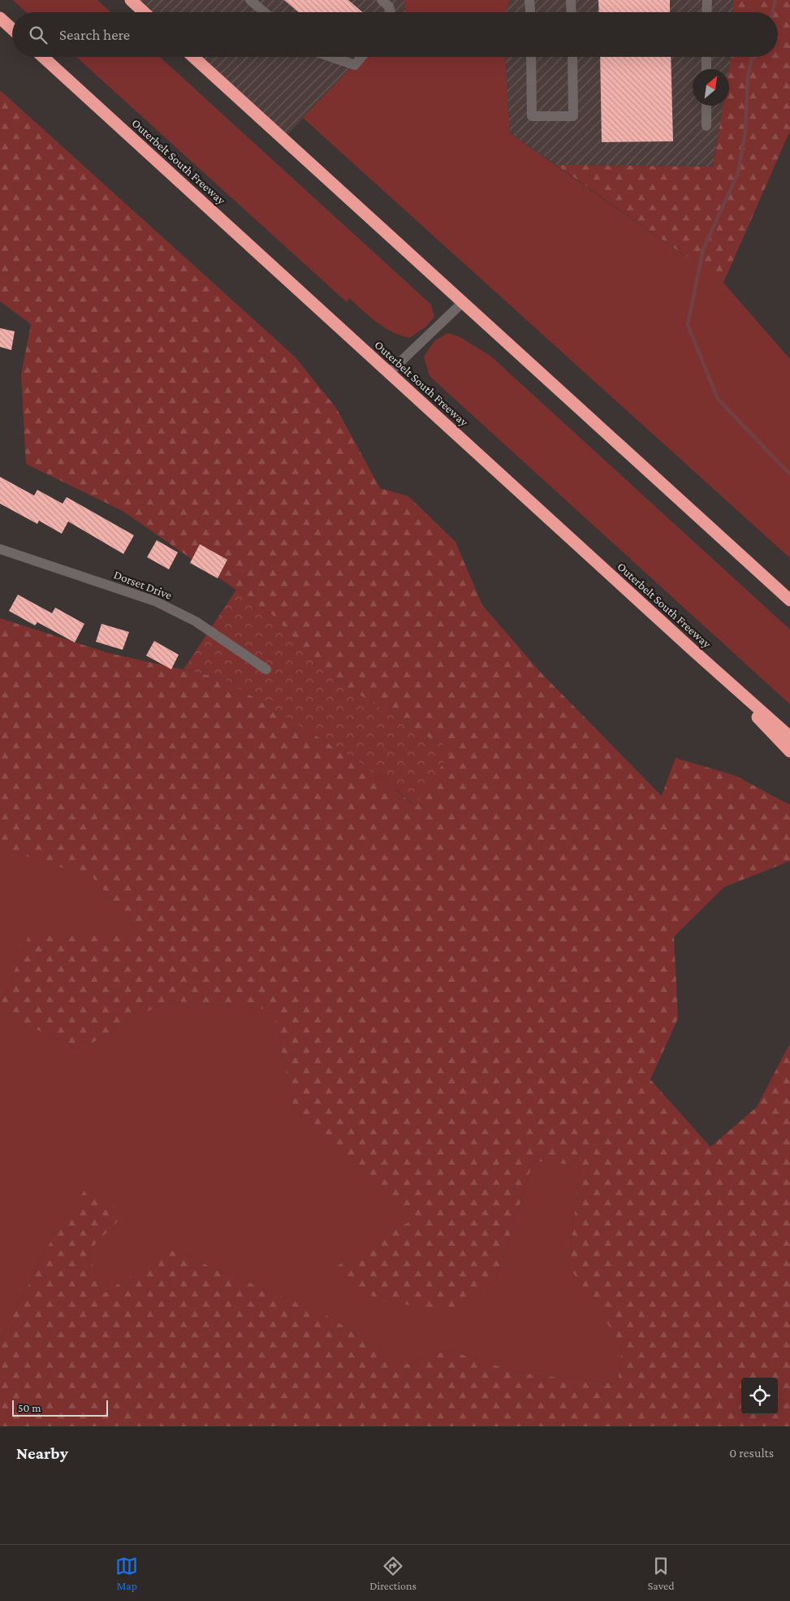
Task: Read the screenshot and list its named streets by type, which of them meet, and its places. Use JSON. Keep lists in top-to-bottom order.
{
  "streets": {
    "highway": ["Outerbelt South Freeway"],
    "street": ["Dorset Drive"]
  },
  "scale_bar": "50 m",
  "north": "top right",
  "page": {
    "search": "Search here",
    "scale": "50 m",
    "heading": ["Nearby", "0 results"],
    "nav": ["Map", "Directions", "Saved"]
  }
}
